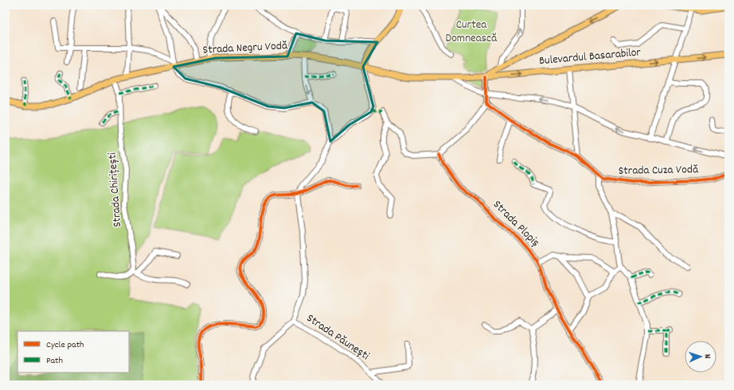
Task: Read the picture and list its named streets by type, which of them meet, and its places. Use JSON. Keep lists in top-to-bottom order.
{
  "streets": {
    "main road": ["Strada Negru Vodă", "Bulevardul Basarabilor"],
    "street": [
      "Strada Cuza Vodă",
      "Strada Chirițești",
      "Strada Plopiș",
      "Strada Păunești"
    ]
  },
  "crossings": [
    ["Strada Negru Vodă", "Bulevardul Basarabilor"],
    ["Strada Negru Vodă", "Strada Chirițești"]
  ],
  "parks": ["Curtea Domnească"],
  "legend": ["Cycle path", "Path"],
  "north": "right"
}
